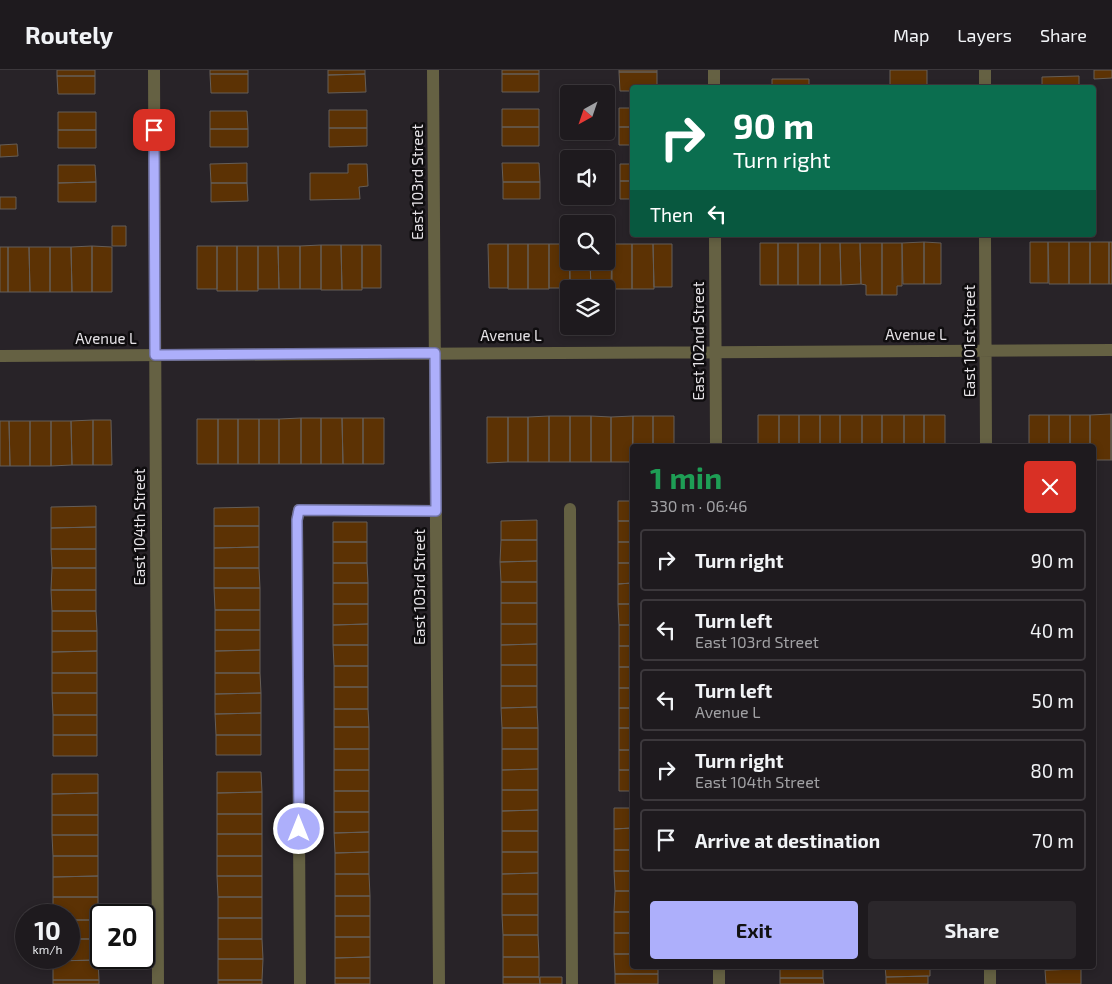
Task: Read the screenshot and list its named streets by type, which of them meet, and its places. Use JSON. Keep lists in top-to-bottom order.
{
  "streets": {
    "street": [
      "East 103rd Street",
      "Avenue L",
      "East 102nd Street",
      "East 101st Street",
      "East 104th Street"
    ]
  },
  "crossings": [
    ["East 103rd Street", "Avenue L"],
    ["Avenue L", "East 102nd Street"],
    ["Avenue L", "East 101st Street"],
    ["Avenue L", "East 104th Street"]
  ],
  "north": "bottom left",
  "page": {
    "header": "Routely",
    "nav": ["Map", "Layers", "Share"],
    "turn": ["90 m", "Turn right"],
    "then": "Then",
    "heading": ["1 min", "330 m · 06:46"],
    "list": [
      {
        "name": "Turn right",
        "value": "90 m"
      },
      {
        "name": "Turn left",
        "note": "East 103rd Street",
        "value": "40 m"
      },
      {
        "name": "Turn left",
        "note": "Avenue L",
        "value": "50 m"
      },
      {
        "name": "Turn right",
        "note": "East 104th Street",
        "value": "80 m"
      },
      {
        "name": "Arrive at destination",
        "value": "70 m"
      }
    ],
    "buttons": ["Exit", "Share"],
    "speed": "10 km/h",
    "limit": "20"
  }
}
